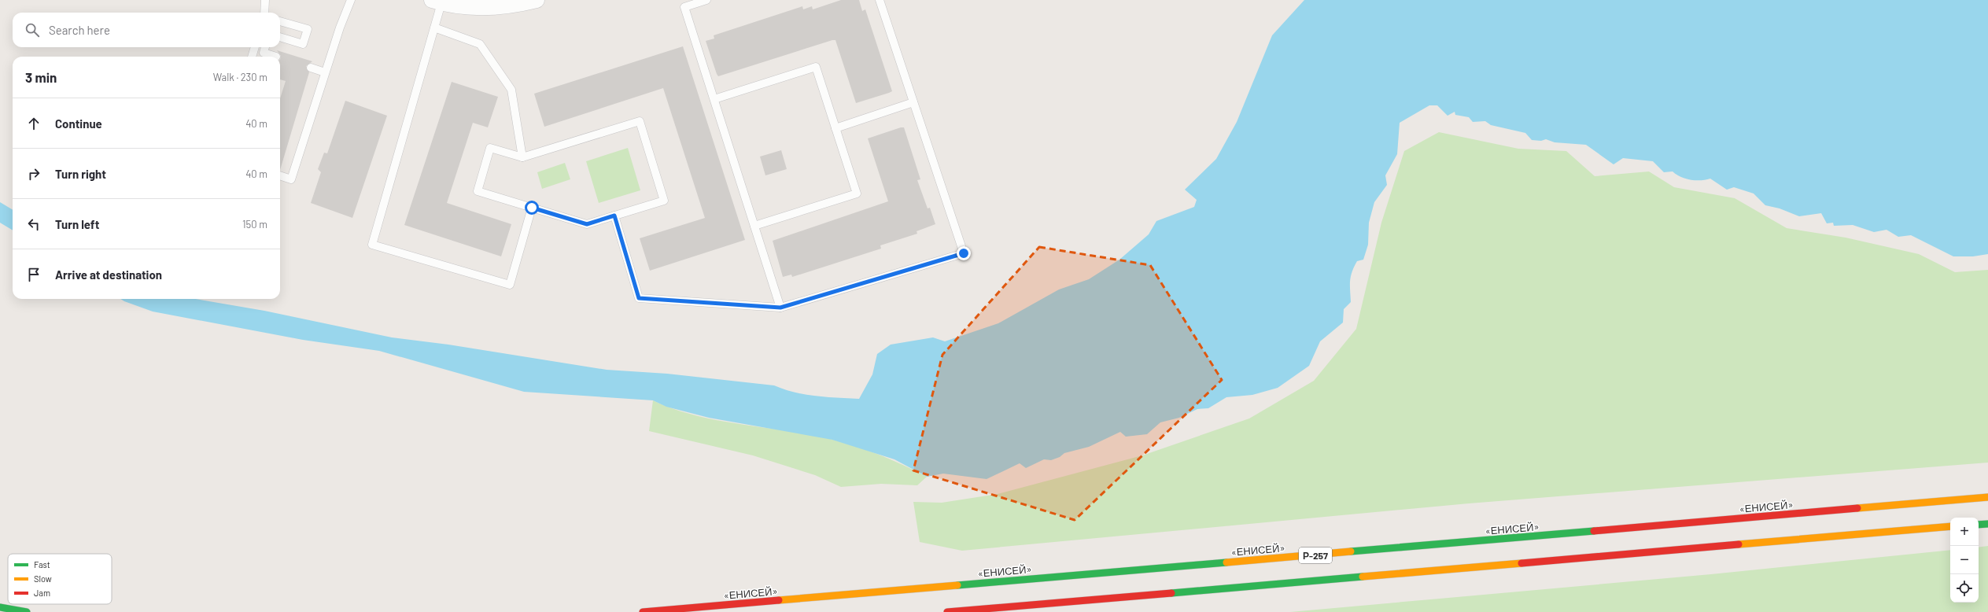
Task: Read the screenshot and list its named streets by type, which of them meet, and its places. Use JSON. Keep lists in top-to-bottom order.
{
  "streets": {
    "highway": ["«ЕНИСЕЙ»", "Р-257"]
  },
  "legend": ["Fast", "Slow", "Jam"],
  "page": {
    "search": "Search here",
    "heading": ["3 min", "Walk · 230 m"],
    "list": [
      ["Continue", "40 m"],
      ["Turn right", "40 m"],
      ["Turn left", "150 m"],
      "Arrive at destination"
    ],
    "map_buttons": ["+", "−"]
  }
}
